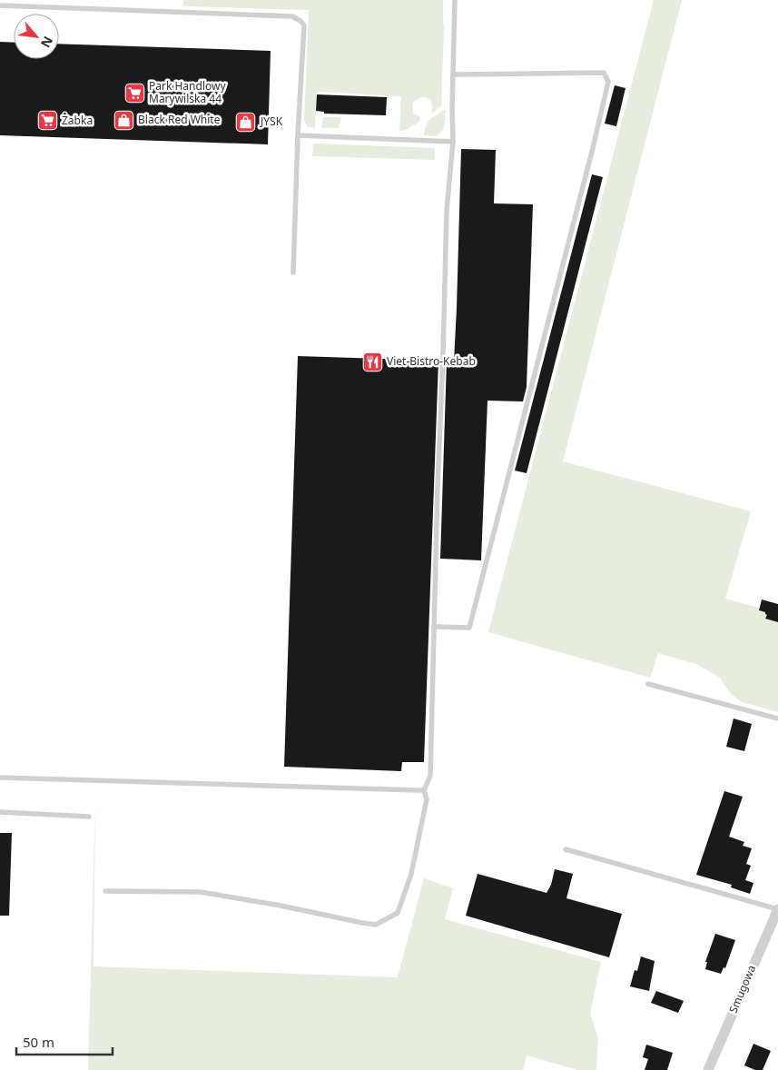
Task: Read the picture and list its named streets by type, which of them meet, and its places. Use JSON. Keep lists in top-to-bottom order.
{
  "streets": {
    "street": ["Smugowa"]
  },
  "places": {
    "supermarket": ["Park Handlowy Marywilska 44", "Żabka"],
    "shop": ["Black Red White", "JYSK"],
    "restaurant": ["Viet-Bistro-Kebab"]
  },
  "scale_bar": "50 m",
  "north": "bottom right"
}
